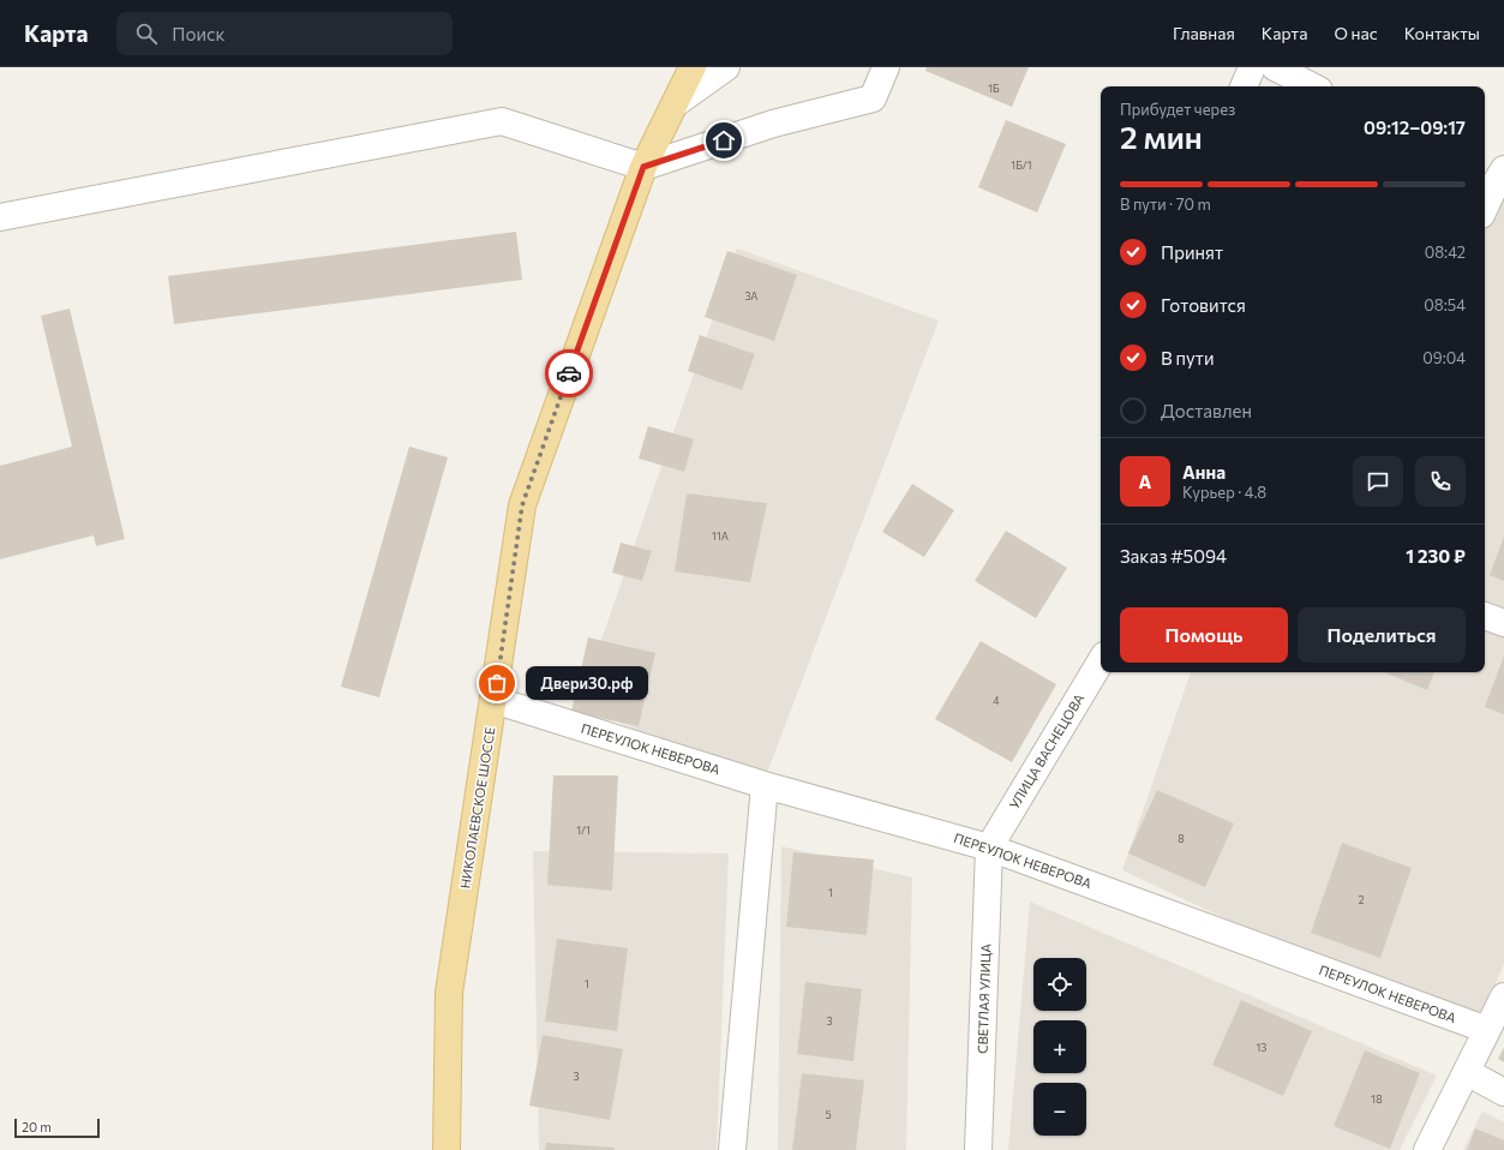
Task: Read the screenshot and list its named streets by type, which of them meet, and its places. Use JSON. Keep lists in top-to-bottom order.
{
  "streets": {
    "main road": ["НИКОЛАЕВСКОЕ ШОССЕ"],
    "street": ["ПЕРЕУЛОК НЕВЕРОВА", "УЛИЦА ВАСНЕЦОВА", "СВЕТЛАЯ УЛИЦА"]
  },
  "crossings": [
    ["ПЕРЕУЛОК НЕВЕРОВА", "УЛИЦА ВАСНЕЦОВА"],
    ["ПЕРЕУЛОК НЕВЕРОВА", "НИКОЛАЕВСКОЕ ШОССЕ"],
    ["ПЕРЕУЛОК НЕВЕРОВА", "СВЕТЛАЯ УЛИЦА"],
    ["УЛИЦА ВАСНЕЦОВА", "СВЕТЛАЯ УЛИЦА"]
  ],
  "places": ["Двери30.рф"],
  "house_numbers": [
    "1Б",
    "1Б/1",
    "3А",
    "11А",
    "4",
    "1/1",
    "8",
    "1",
    "2",
    "1",
    "3",
    "13",
    "3",
    "18",
    "5"
  ],
  "scale_bar": "20 m",
  "page": {
    "header": "Карта",
    "search": "Поиск",
    "nav": [
      "Главная",
      "Карта",
      "О нас",
      "Контакты"
    ],
    "heading": ["2 мин", "Прибудет через", "09:12–09:17"],
    "panel": [
      "Анна",
      "Курьер · 4.8",
      "Заказ #5094",
      "1 230 ₽"
    ],
    "bar": "В пути · 70 m",
    "list": [
      ["Принят", "08:42"],
      ["Готовится", "08:54"],
      ["В пути", "09:04"],
      "Доставлен"
    ],
    "round": "А",
    "buttons": ["Помощь", "Поделиться"],
    "bubble": "Двери30.рф",
    "map_buttons": ["+", "−"],
    "scale": "20 m"
  }
}
